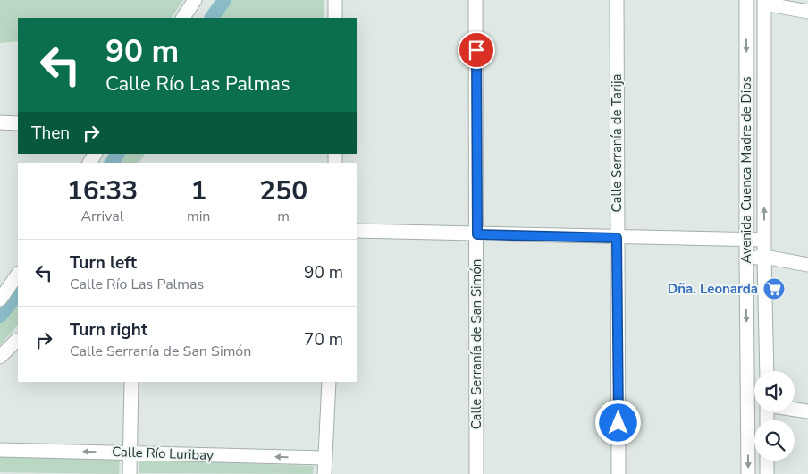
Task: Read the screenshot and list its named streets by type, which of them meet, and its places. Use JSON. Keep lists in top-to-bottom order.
{
  "streets": {
    "street": [
      "Calle Serranía de Tarija",
      "Avenida Cuenca Madre de Dios",
      "Calle Serranía de San Simón",
      "Calle Río Luribay"
    ]
  },
  "one_way": ["Calle Río Luribay"],
  "places": {
    "supermarket": ["Dña. Leonarda"]
  },
  "page": {
    "turn": ["90 m", "Calle Río Las Palmas"],
    "then": "Then",
    "eta": [
      "16:33",
      "Arrival",
      "1",
      "min",
      "250",
      "m"
    ],
    "list": [
      {
        "name": "Turn left",
        "note": "Calle Río Las Palmas",
        "value": "90 m"
      },
      {
        "name": "Turn right",
        "note": "Calle Serranía de San Simón",
        "value": "70 m"
      }
    ]
  }
}
